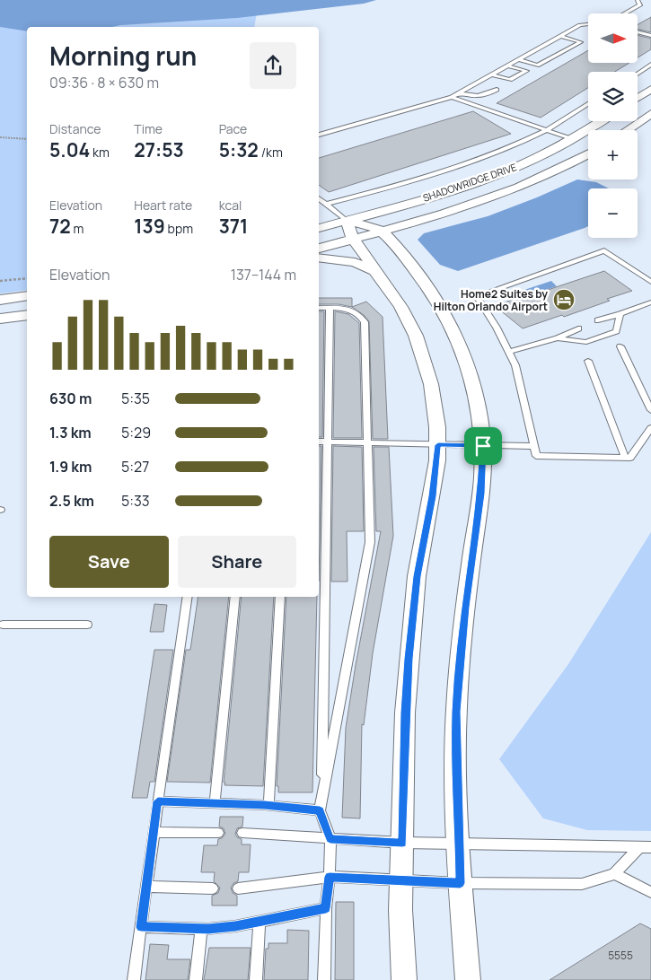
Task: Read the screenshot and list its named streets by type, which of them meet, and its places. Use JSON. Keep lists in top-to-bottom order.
{
  "streets": {
    "street": ["SHADOWRIDGE DRIVE"]
  },
  "places": {
    "hotel": ["Home2 Suites by Hilton Orlando Airport"]
  },
  "house_numbers": ["5555"],
  "north": "right",
  "page": {
    "map_buttons": ["+", "−"],
    "heading": ["Morning run", "09:36 · 8 × 630 m"],
    "stats": [
      ["Distance", "5.04 km"],
      ["Time", "27:53"],
      ["Pace", "5:32 /km"],
      ["Elevation", "72 m"],
      ["Heart rate", "139 bpm"],
      ["kcal", "371"]
    ],
    "chart": ["Elevation", "137–144 m"],
    "list": [
      {
        "name": "630 m",
        "note": "5:35"
      },
      {
        "name": "1.3 km",
        "note": "5:29"
      },
      {
        "name": "1.9 km",
        "note": "5:27"
      },
      {
        "name": "2.5 km",
        "note": "5:33"
      }
    ],
    "buttons": ["Save", "Share"]
  }
}
